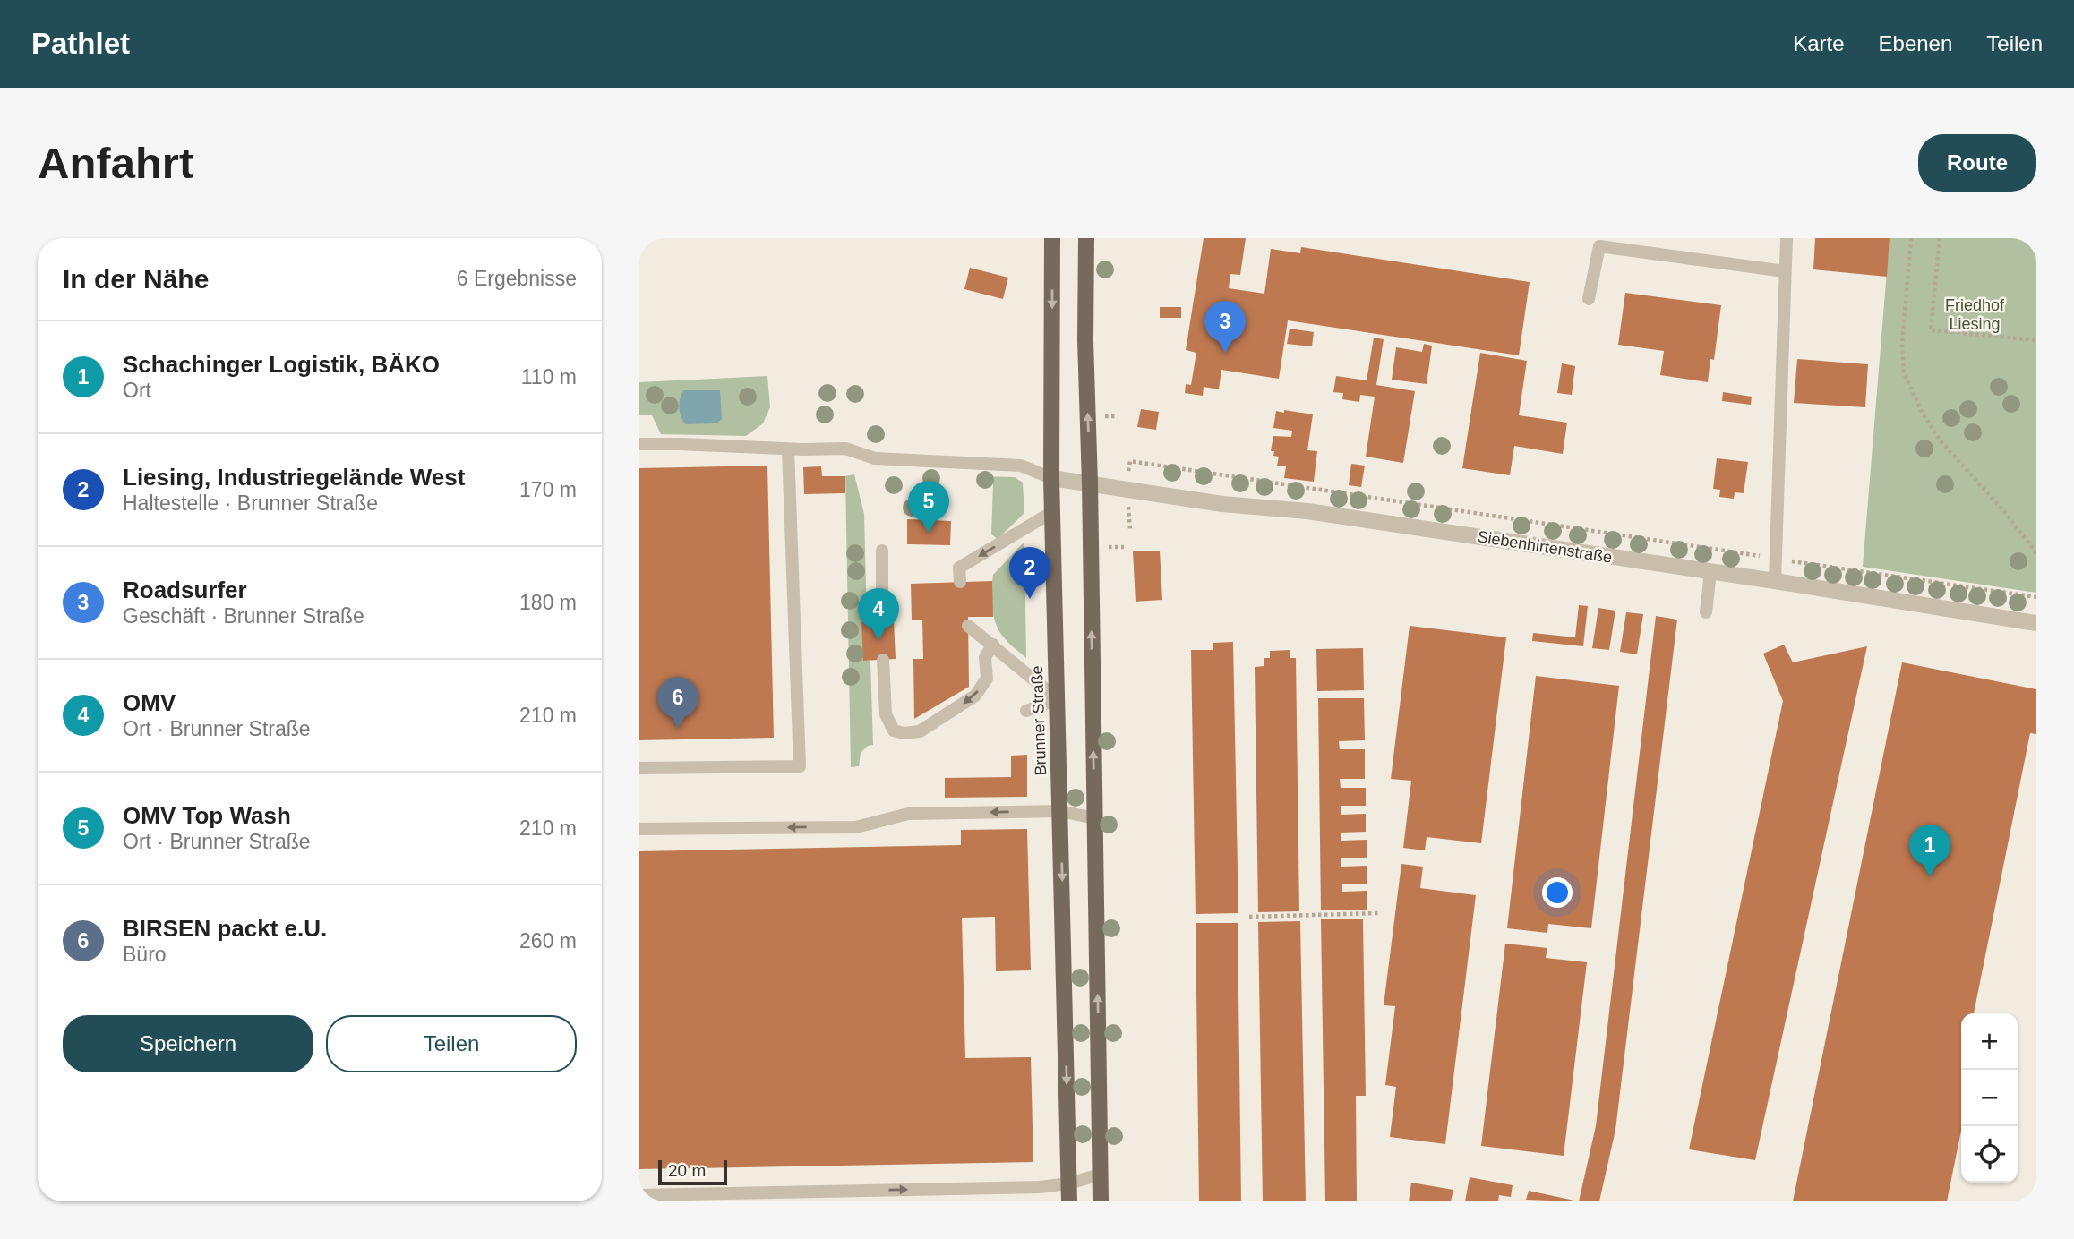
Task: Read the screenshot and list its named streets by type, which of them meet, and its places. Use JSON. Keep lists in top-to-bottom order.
{
  "streets": {
    "main road": ["Brunner Straße"],
    "street": ["Siebenhirtenstraße"]
  },
  "crossings": [
    ["Siebenhirtenstraße", "Brunner Straße"]
  ],
  "parks": ["Friedhof Liesing"],
  "scale_bar": "20 m",
  "page": {
    "header": "Pathlet",
    "nav": ["Karte", "Ebenen", "Teilen"],
    "buttons": [
      "Route",
      ["Speichern", "Teilen"]
    ],
    "title": "Anfahrt",
    "heading": ["In der Nähe", "6 Ergebnisse"],
    "pins": [
      "3",
      "5",
      "2",
      "4",
      "6",
      "1"
    ],
    "list": [
      {
        "mark": "1",
        "name": "Schachinger Logistik, BÄKO",
        "note": "Ort",
        "value": "110 m"
      },
      {
        "mark": "2",
        "name": "Liesing, Industriegelände West",
        "note": "Haltestelle · Brunner Straße",
        "value": "170 m"
      },
      {
        "mark": "3",
        "name": "Roadsurfer",
        "note": "Geschäft · Brunner Straße",
        "value": "180 m"
      },
      {
        "mark": "4",
        "name": "OMV",
        "note": "Ort · Brunner Straße",
        "value": "210 m"
      },
      {
        "mark": "5",
        "name": "OMV Top Wash",
        "note": "Ort · Brunner Straße",
        "value": "210 m"
      },
      {
        "mark": "6",
        "name": "BIRSEN packt e.U.",
        "note": "Büro",
        "value": "260 m"
      }
    ],
    "map_buttons": ["+", "−"],
    "scale": "20 m"
  }
}
